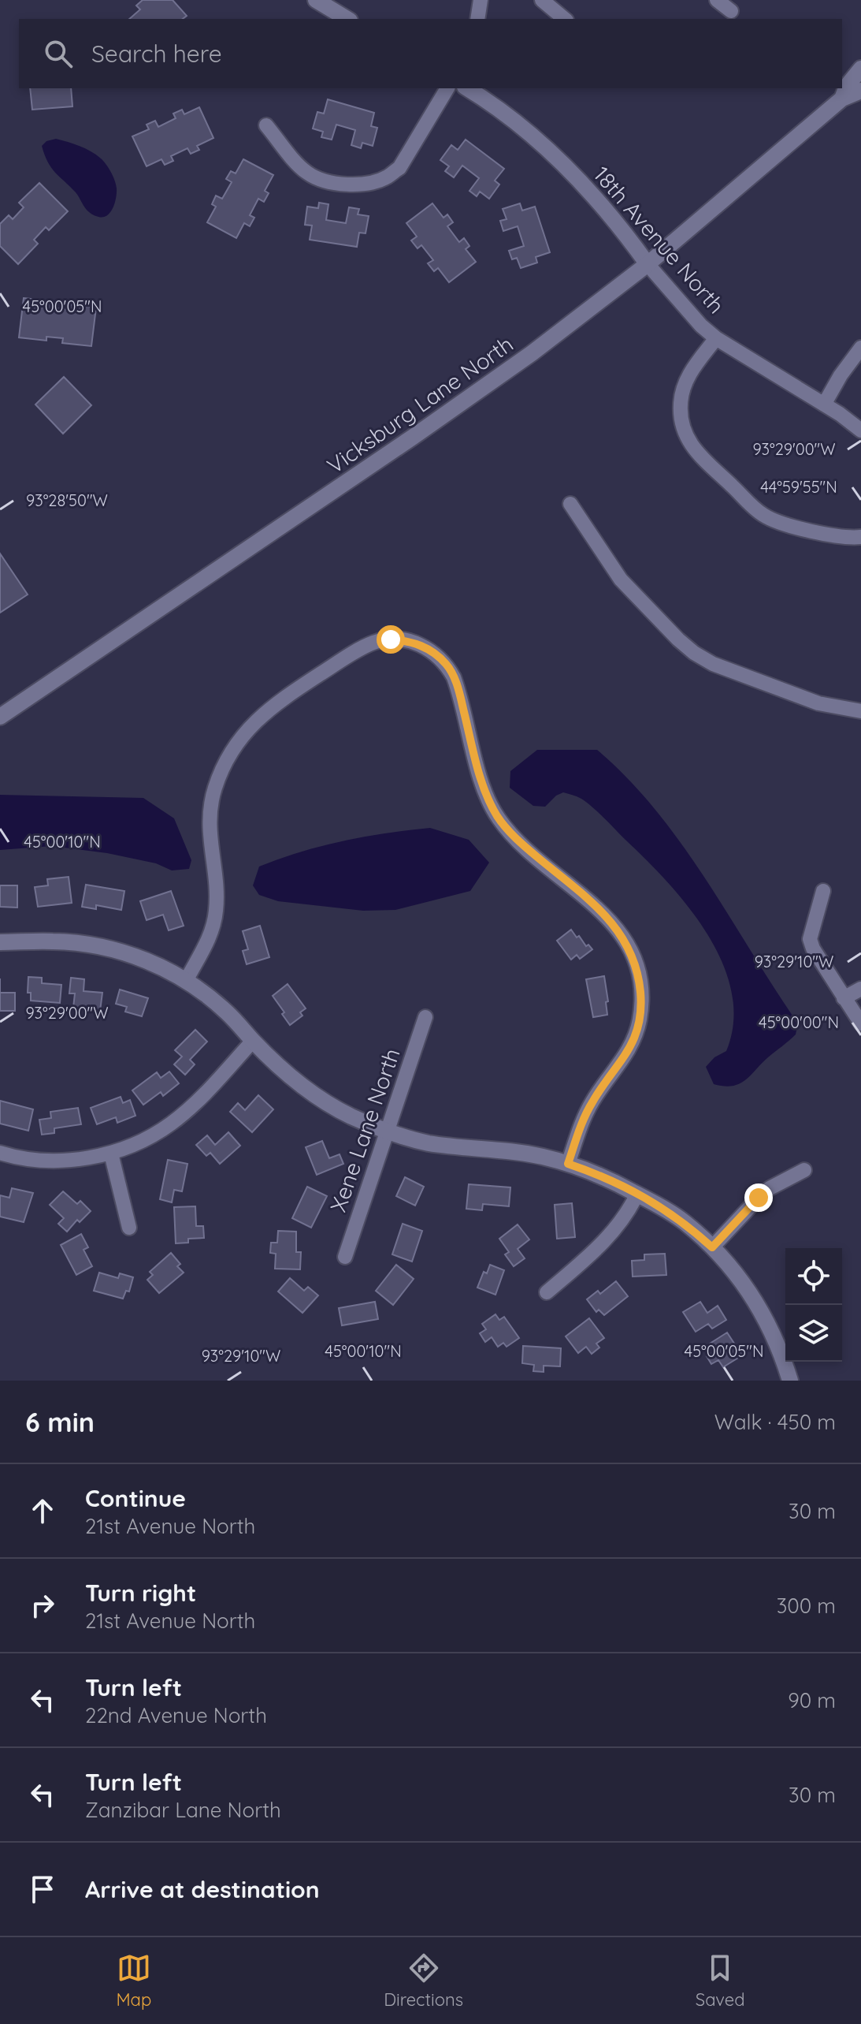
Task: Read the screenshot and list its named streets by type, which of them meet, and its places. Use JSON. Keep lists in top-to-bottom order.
{
  "streets": {
    "street": ["18th Avenue North", "Vicksburg Lane North", "Xene Lane North"]
  },
  "crossings": [
    ["18th Avenue North", "Vicksburg Lane North"]
  ],
  "page": {
    "search": "Search here",
    "heading": ["6 min", "Walk · 450 m"],
    "list": [
      ["Continue", "21st Avenue North", "30 m"],
      ["Turn right", "21st Avenue North", "300 m"],
      ["Turn left", "22nd Avenue North", "90 m"],
      ["Turn left", "Zanzibar Lane North", "30 m"],
      "Arrive at destination"
    ],
    "nav": ["Map", "Directions", "Saved"]
  },
  "coordinates": [
    "45°00'05\"N",
    "93°29'00\"W",
    "44°59'55\"N",
    "93°28'50\"W",
    "45°00'10\"N",
    "93°29'10\"W",
    "45°00'00\"N"
  ]
}
